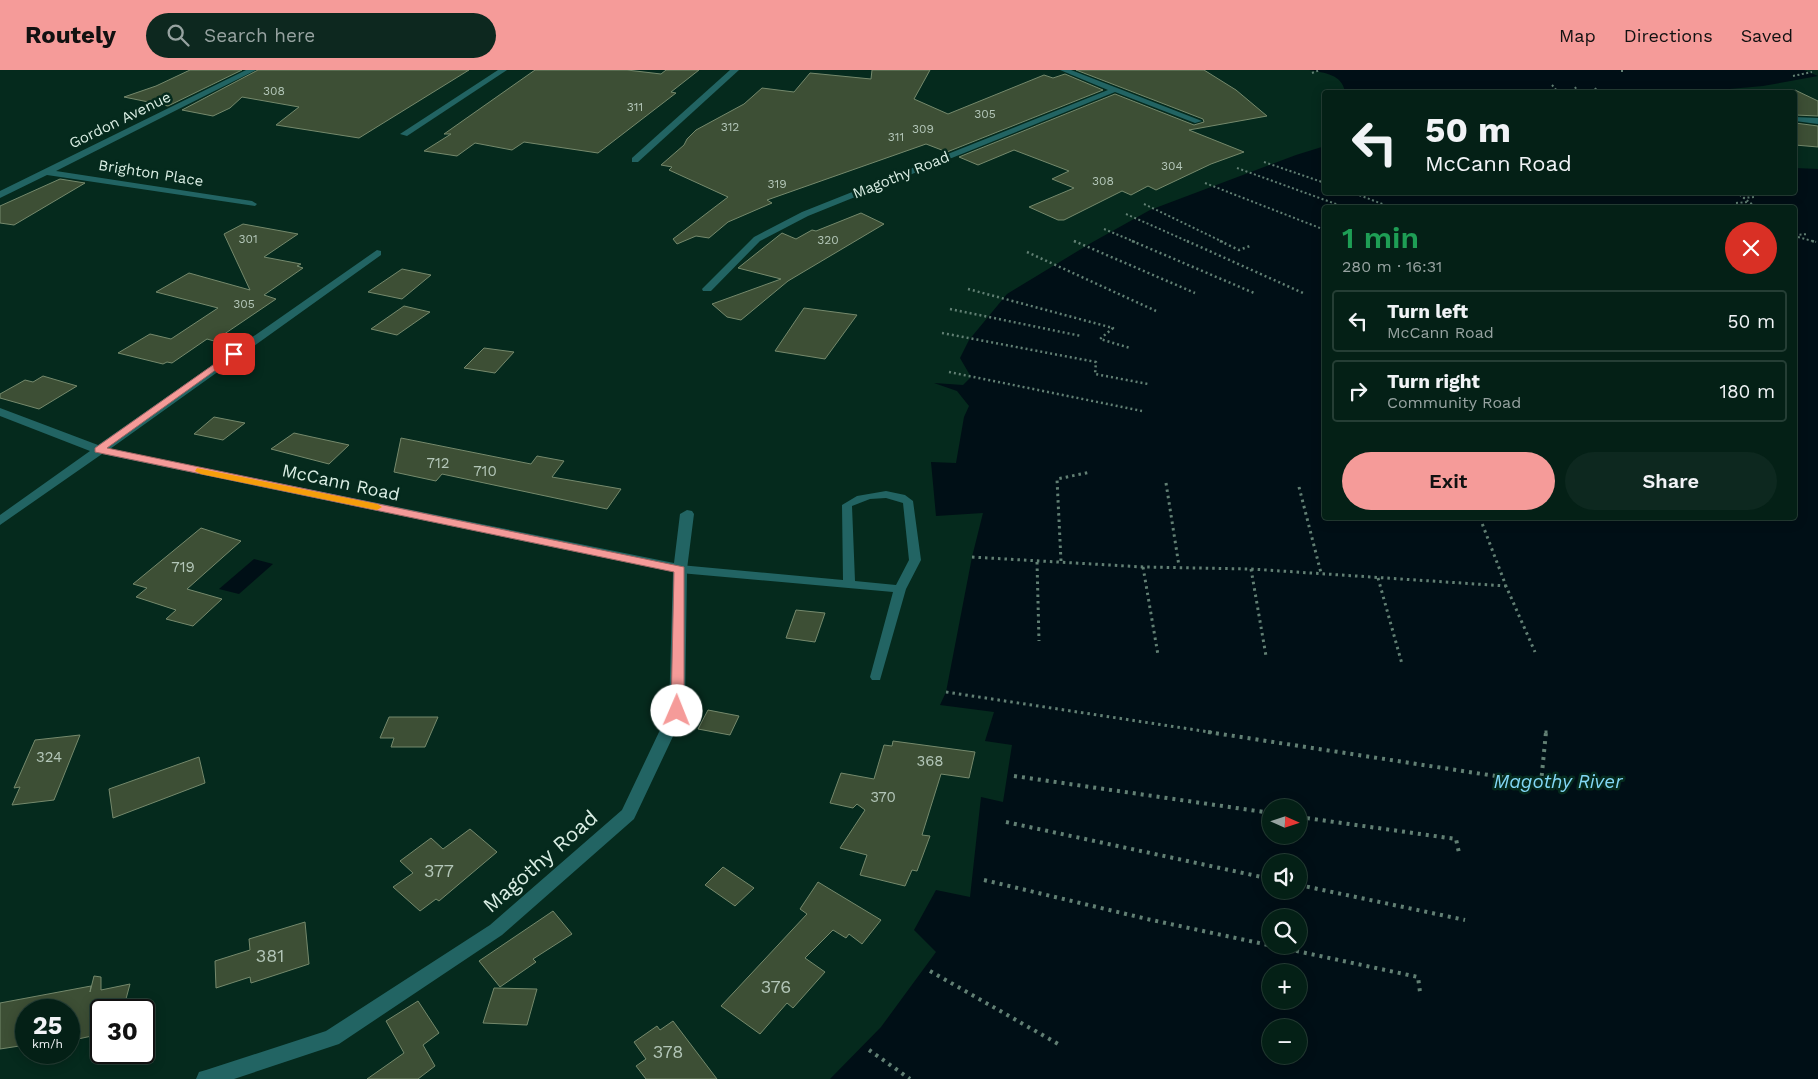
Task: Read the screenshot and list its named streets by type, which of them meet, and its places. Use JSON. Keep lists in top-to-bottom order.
{
  "streets": {
    "street": [
      "Gordon Avenue",
      "Brighton Place",
      "Magothy Road",
      "McCann Road"
    ]
  },
  "crossings": [
    ["Gordon Avenue", "Brighton Place"],
    ["Magothy Road", "McCann Road"]
  ],
  "water": ["Magothy River"],
  "house_numbers": [
    "308",
    "311",
    "305",
    "312",
    "309",
    "311",
    "304",
    "308",
    "319",
    "301",
    "320",
    "305",
    "712",
    "710",
    "719",
    "324",
    "368",
    "370",
    "377",
    "381",
    "376",
    "378"
  ],
  "north": "right",
  "page": {
    "header": "Routely",
    "search": "Search here",
    "nav": ["Map", "Directions", "Saved"],
    "turn": ["50 m", "McCann Road"],
    "heading": ["1 min", "280 m · 16:31"],
    "list": [
      {
        "name": "Turn left",
        "note": "McCann Road",
        "value": "50 m"
      },
      {
        "name": "Turn right",
        "note": "Community Road",
        "value": "180 m"
      }
    ],
    "buttons": ["Exit", "Share"],
    "map_buttons": ["+", "−"],
    "speed": "25 km/h",
    "limit": "30"
  }
}
